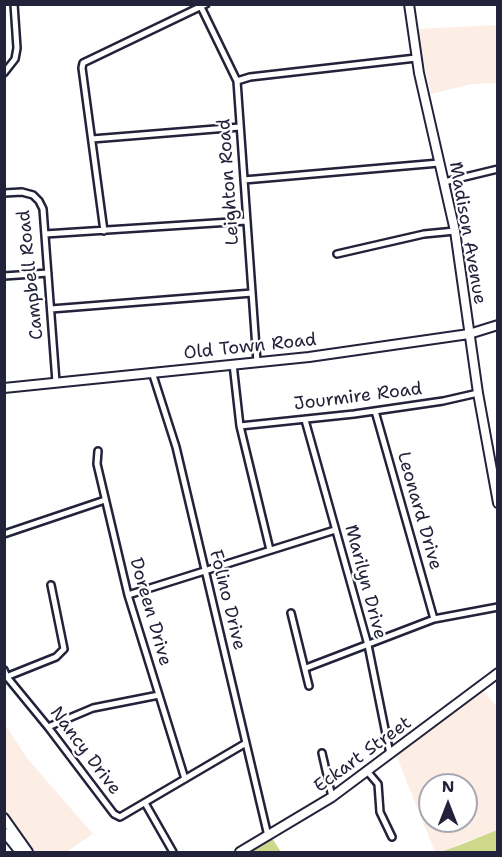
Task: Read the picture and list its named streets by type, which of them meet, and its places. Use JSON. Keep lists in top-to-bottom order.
{
  "streets": {
    "main road": ["Madison Avenue", "Old Town Road", "Eckart Street"],
    "street": [
      "Leighton Road",
      "Campbell Road",
      "Jourmire Road",
      "Leonard Drive",
      "Marilyn Drive",
      "Folino Drive",
      "Doreen Drive",
      "Nancy Drive"
    ]
  },
  "crossings": [
    ["Leighton Road", "Old Town Road"],
    ["Madison Avenue", "Old Town Road"],
    ["Madison Avenue", "Jourmire Road"],
    ["Campbell Road", "Old Town Road"],
    ["Old Town Road", "Folino Drive"],
    ["Jourmire Road", "Leonard Drive"],
    ["Jourmire Road", "Marilyn Drive"],
    ["Marilyn Drive", "Eckart Street"],
    ["Folino Drive", "Nancy Drive"],
    ["Folino Drive", "Eckart Street"],
    ["Doreen Drive", "Nancy Drive"]
  ],
  "north": "top"
}
